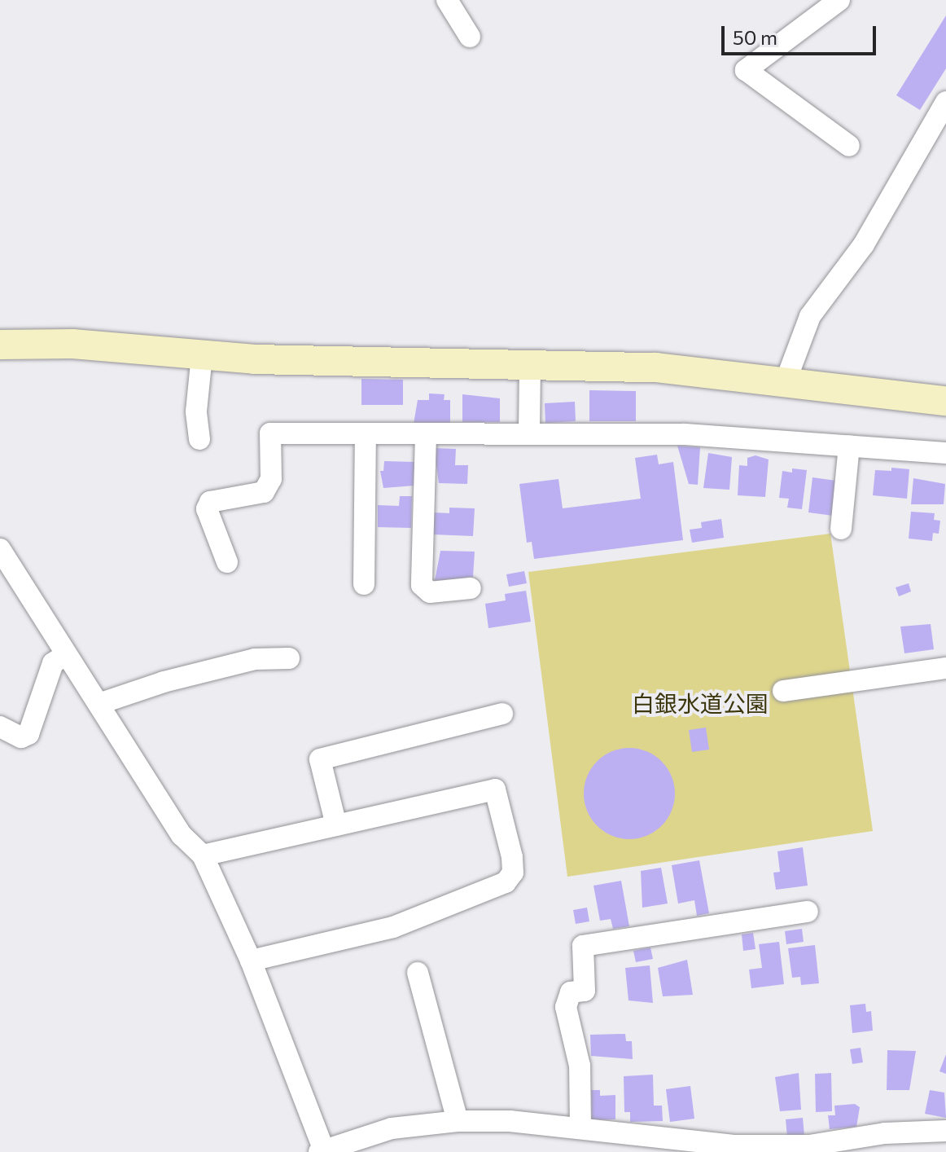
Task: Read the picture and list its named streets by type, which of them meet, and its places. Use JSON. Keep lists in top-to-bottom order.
{
  "parks": ["白銀水道公園"],
  "scale_bar": "50 m"
}
